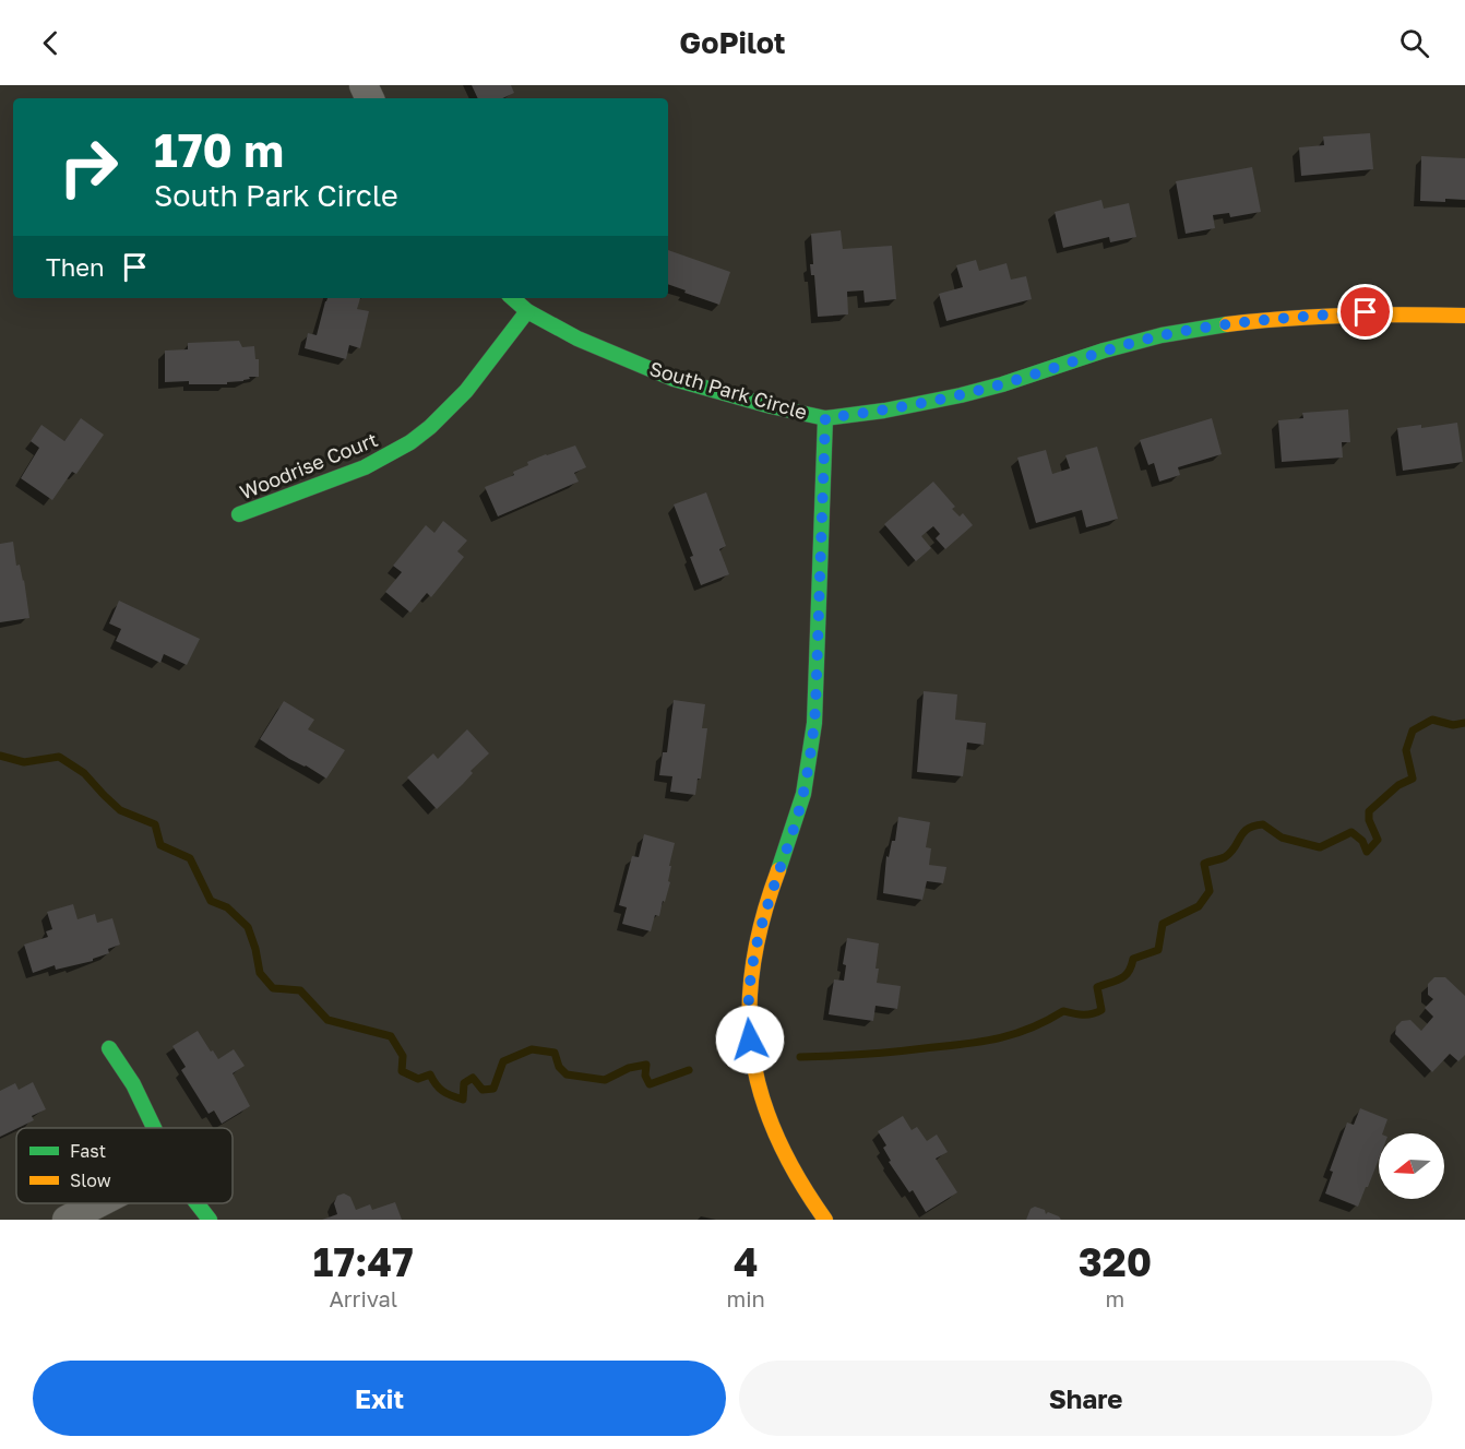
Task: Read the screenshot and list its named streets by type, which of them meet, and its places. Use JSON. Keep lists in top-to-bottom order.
{
  "streets": {
    "street": ["South Park Circle", "Woodrise Court"]
  },
  "crossings": [
    ["South Park Circle", "Woodrise Court"]
  ],
  "legend": ["Fast", "Slow"],
  "north": "left",
  "page": {
    "header": "GoPilot",
    "turn": ["170 m", "South Park Circle"],
    "then": "Then",
    "eta": [
      "17:47",
      "Arrival",
      "4",
      "min",
      "320",
      "m"
    ],
    "buttons": ["Exit", "Share"]
  }
}
